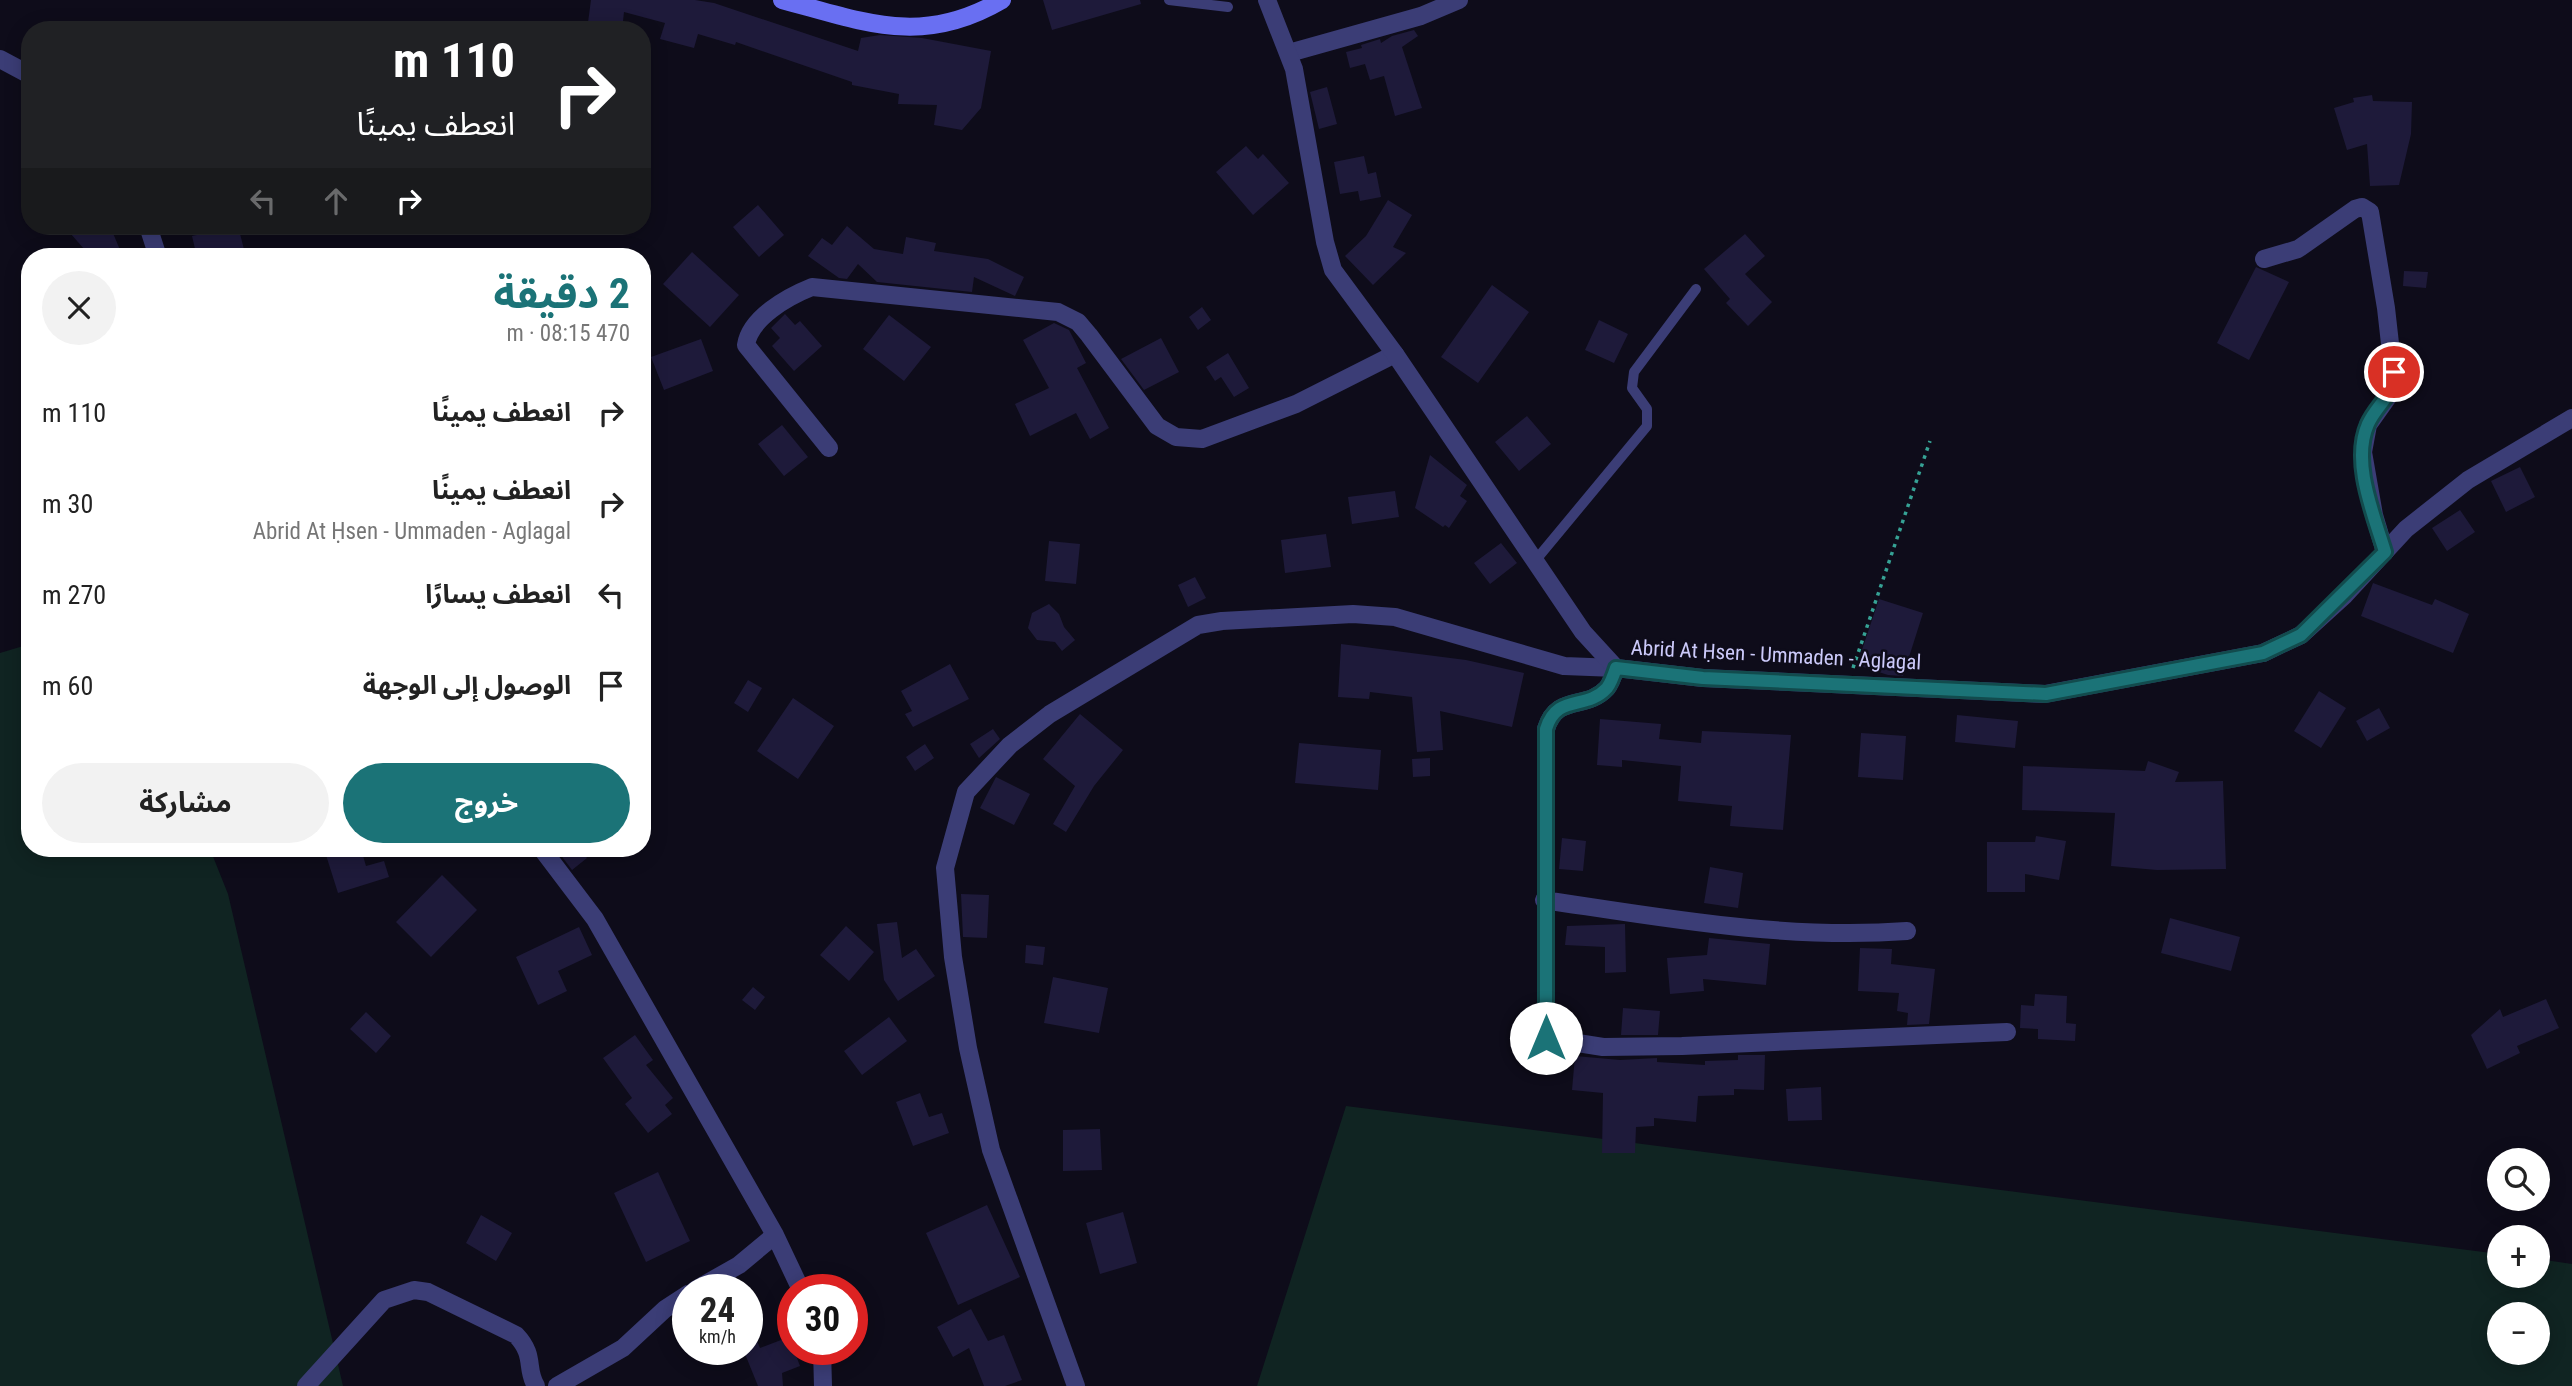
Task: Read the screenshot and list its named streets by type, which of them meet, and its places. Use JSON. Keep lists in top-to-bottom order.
{
  "streets": {
    "street": ["Abrid At Ḥsen - Ummaden - Aglagal"]
  },
  "page": {
    "turn": ["110 m", "انعطف يمينًا"],
    "heading": ["2 دقيقة", "470 m · 08:15"],
    "list": [
      {
        "name": "انعطف يمينًا",
        "value": "110 m"
      },
      {
        "name": "انعطف يمينًا",
        "note": "Abrid At Ḥsen - Ummaden - Aglagal",
        "value": "30 m"
      },
      {
        "name": "انعطف يسارًا",
        "value": "270 m"
      },
      {
        "name": "الوصول إلى الوجهة",
        "value": "60 m"
      }
    ],
    "buttons": ["خروج", "مشاركة"],
    "map_buttons": ["+", "−"],
    "speed": "24 km/h",
    "limit": "30"
  }
}
